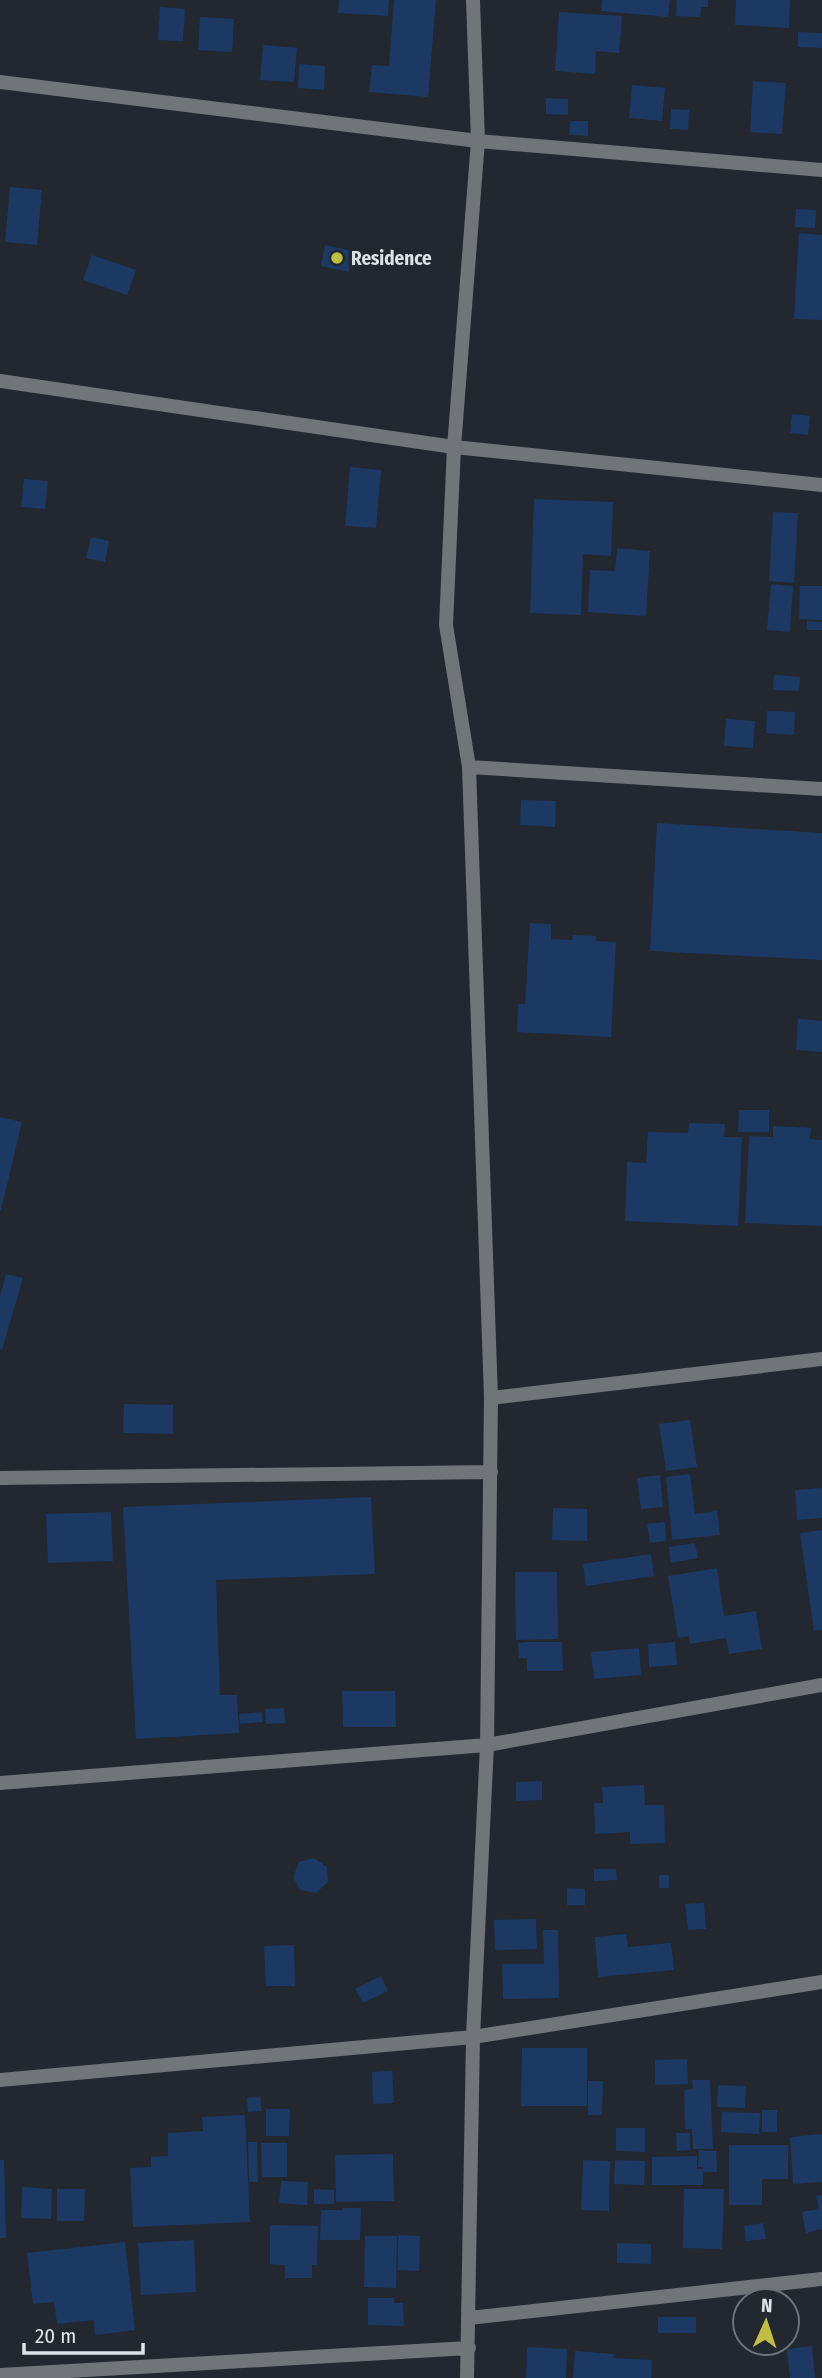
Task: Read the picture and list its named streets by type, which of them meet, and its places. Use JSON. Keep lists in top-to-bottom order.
{
  "places": ["Residence"],
  "scale_bar": "20 m",
  "north": "top"
}
